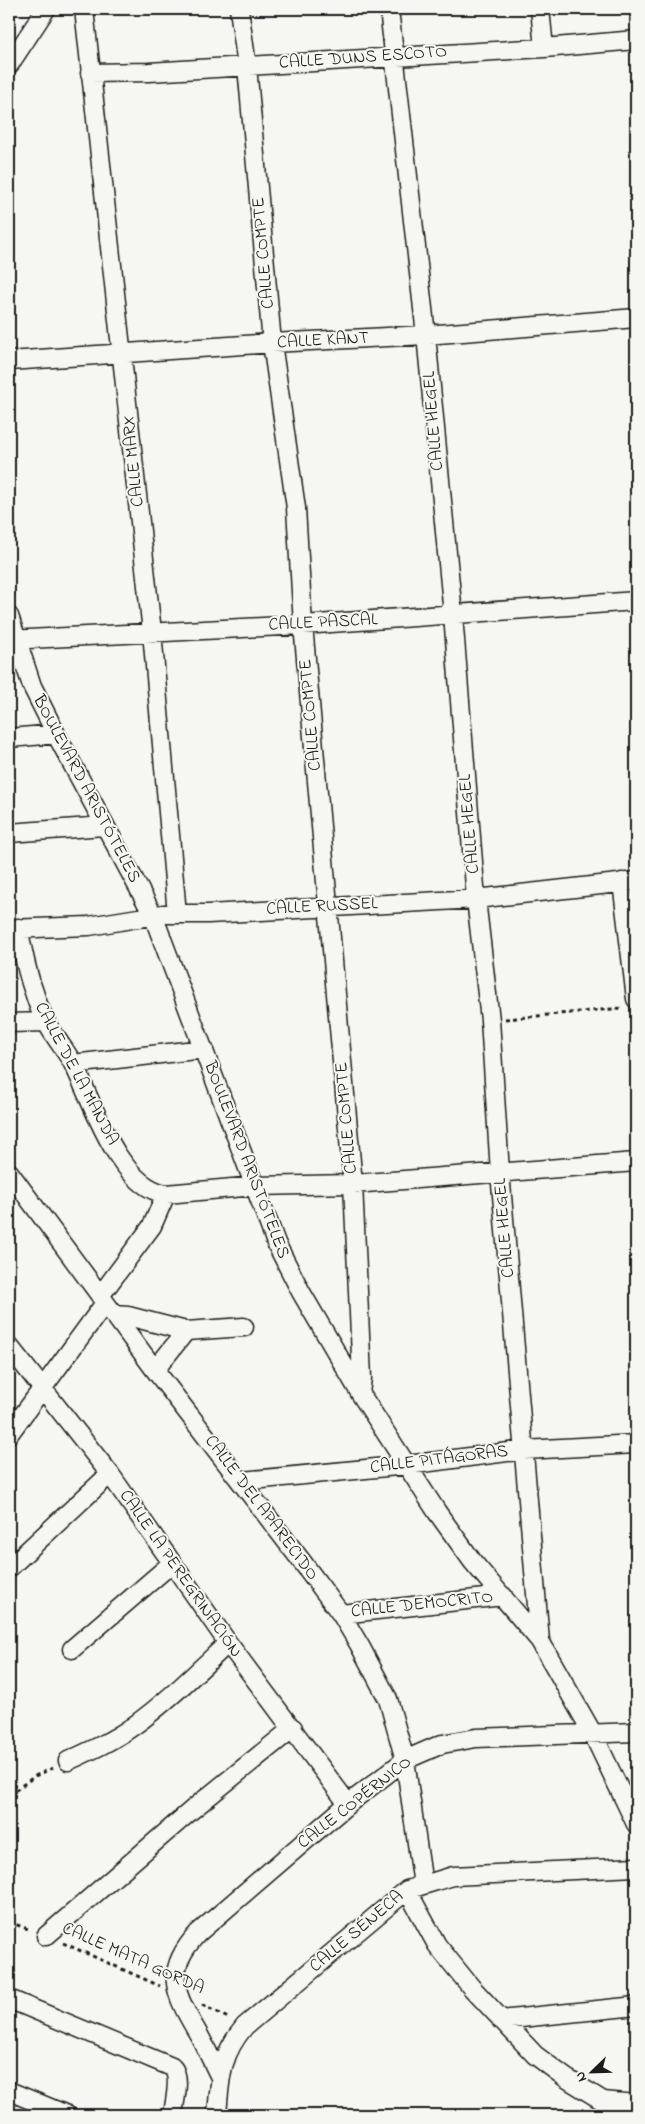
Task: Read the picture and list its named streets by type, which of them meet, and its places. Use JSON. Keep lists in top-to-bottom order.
{
  "streets": {
    "street": [
      "CALLE DUNS ESCOTO",
      "CALLE COMPTE",
      "CALLE KANT",
      "CALLE HEGEL",
      "CALLE MARX",
      "CALLE PASCAL",
      "BOULEVARD ARISTÓTELES",
      "CALLE RUSSEL",
      "CALLE DE LA MANDA",
      "CALLE PITÁGORAS",
      "CALLE DEL APARECIDO",
      "CALLE LA PEREGRINACIÓN",
      "CALLE DEMOCRITO",
      "CALLE COPÉRNICO",
      "CALLE SÉNECA"
    ],
    "path": ["CALLE MATA GORDA"]
  },
  "crossings": [
    ["CALLE DUNS ESCOTO", "CALLE COMPTE"],
    ["CALLE DUNS ESCOTO", "CALLE HEGEL"],
    ["CALLE DUNS ESCOTO", "CALLE MARX"],
    ["CALLE COMPTE", "CALLE KANT"],
    ["CALLE COMPTE", "CALLE PASCAL"],
    ["CALLE COMPTE", "BOULEVARD ARISTÓTELES"],
    ["CALLE COMPTE", "CALLE RUSSEL"],
    ["CALLE KANT", "CALLE HEGEL"],
    ["CALLE KANT", "CALLE MARX"],
    ["CALLE HEGEL", "CALLE PASCAL"],
    ["CALLE HEGEL", "BOULEVARD ARISTÓTELES"],
    ["CALLE HEGEL", "CALLE RUSSEL"],
    ["CALLE HEGEL", "CALLE PITÁGORAS"],
    ["CALLE MARX", "CALLE PASCAL"],
    ["CALLE MARX", "CALLE RUSSEL"],
    ["CALLE PASCAL", "BOULEVARD ARISTÓTELES"],
    ["BOULEVARD ARISTÓTELES", "CALLE RUSSEL"],
    ["BOULEVARD ARISTÓTELES", "CALLE PITÁGORAS"],
    ["BOULEVARD ARISTÓTELES", "CALLE DEMOCRITO"],
    ["BOULEVARD ARISTÓTELES", "CALLE COPÉRNICO"],
    ["CALLE RUSSEL", "CALLE DE LA MANDA"],
    ["CALLE PITÁGORAS", "CALLE DEL APARECIDO"],
    ["CALLE DEL APARECIDO", "CALLE DEMOCRITO"],
    ["CALLE DEL APARECIDO", "CALLE COPÉRNICO"],
    ["CALLE DEL APARECIDO", "CALLE SÉNECA"],
    ["CALLE LA PEREGRINACIÓN", "CALLE COPÉRNICO"],
    ["CALLE COPÉRNICO", "CALLE MATA GORDA"],
    ["CALLE SÉNECA", "CALLE MATA GORDA"]
  ],
  "north": "bottom left"
}
